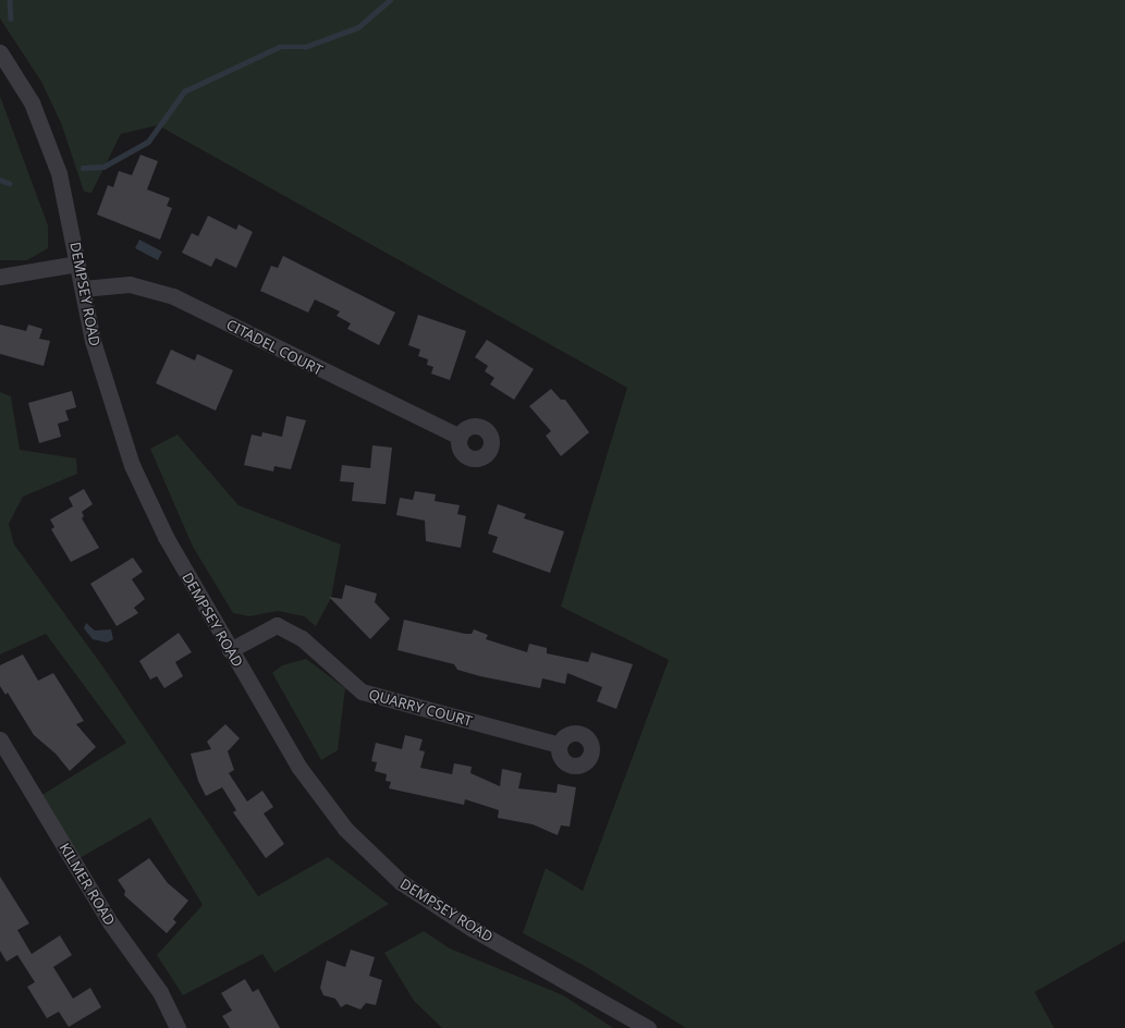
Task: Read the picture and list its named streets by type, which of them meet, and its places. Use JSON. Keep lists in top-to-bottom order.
{
  "streets": {
    "street": [
      "DEMPSEY ROAD",
      "CITADEL COURT",
      "QUARRY COURT",
      "KILMER ROAD"
    ]
  },
  "crossings": [
    ["DEMPSEY ROAD", "CITADEL COURT"],
    ["DEMPSEY ROAD", "QUARRY COURT"]
  ]
}
